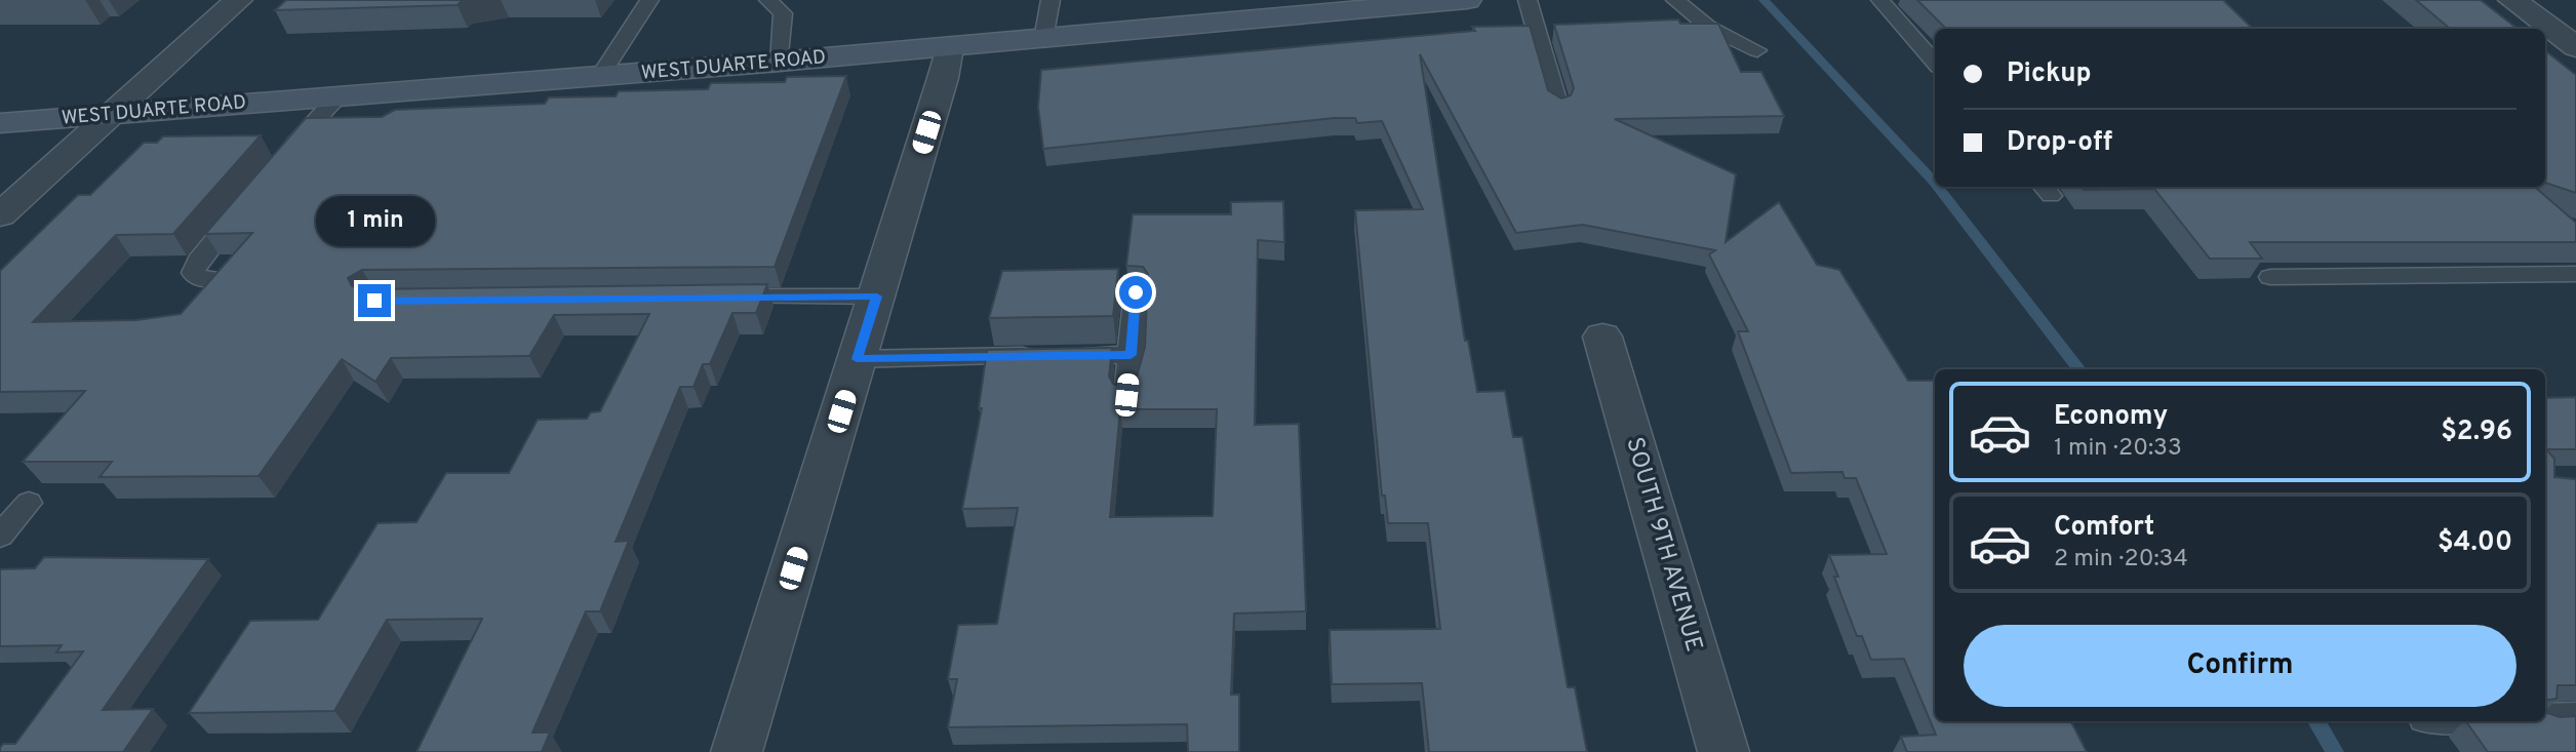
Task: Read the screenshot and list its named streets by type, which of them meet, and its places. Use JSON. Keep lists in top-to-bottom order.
{
  "streets": {
    "main road": ["WEST DUARTE ROAD"],
    "street": ["SOUTH 9TH AVENUE"]
  },
  "page": {
    "banner": ["Pickup", "Drop-off"],
    "bubble": "1 min",
    "list": [
      {
        "name": "Economy",
        "note": "1 min · 20:33",
        "value": "$2.96"
      },
      {
        "name": "Comfort",
        "note": "2 min · 20:34",
        "value": "$4.00"
      }
    ],
    "buttons": "Confirm"
  }
}
